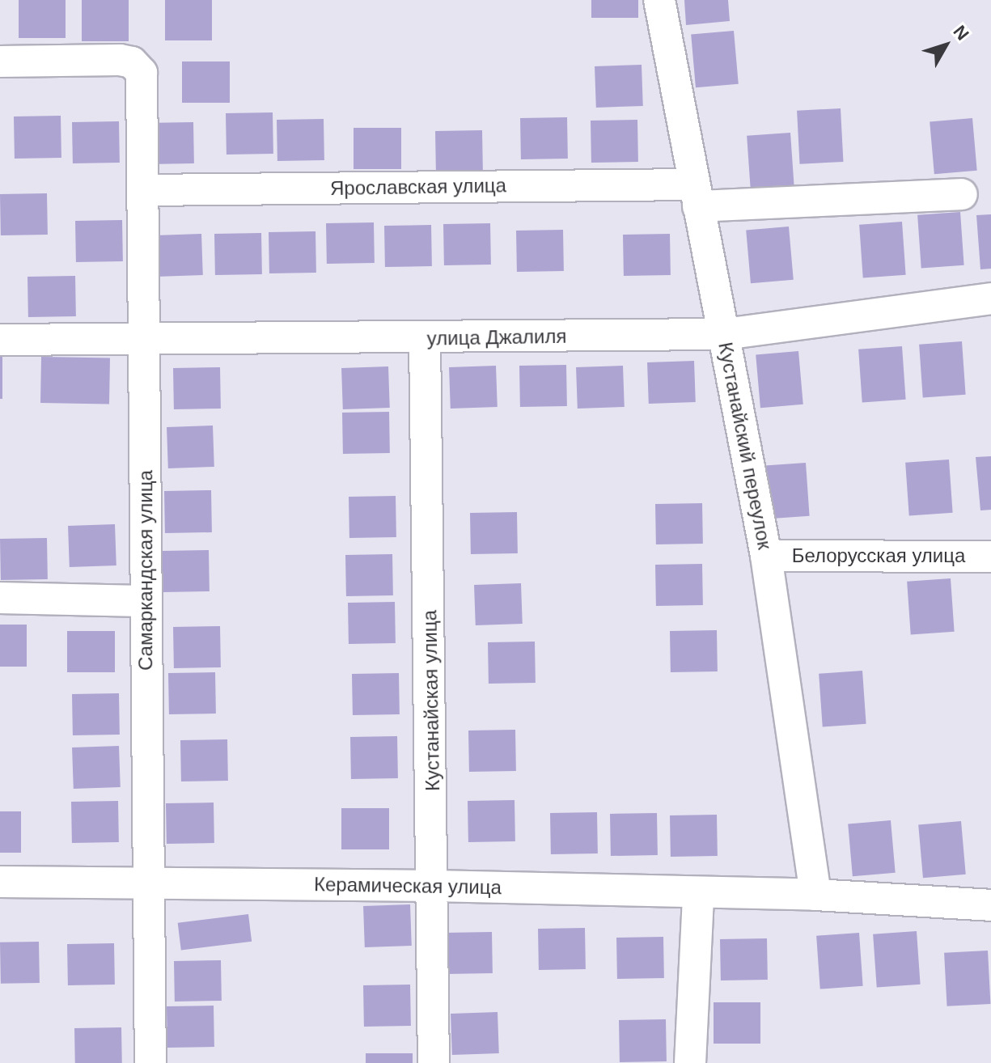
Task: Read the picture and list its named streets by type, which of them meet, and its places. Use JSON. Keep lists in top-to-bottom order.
{
  "streets": {
    "street": [
      "Ярославская улица",
      "улица Джалиля",
      "Кустанайский переулок",
      "Белорусская улица",
      "Самаркандская улица",
      "Кустанайская улица",
      "Керамическая улица"
    ]
  },
  "crossings": [
    ["Ярославская улица", "Кустанайский переулок"],
    ["Ярославская улица", "Самаркандская улица"],
    ["улица Джалиля", "Кустанайский переулок"],
    ["улица Джалиля", "Самаркандская улица"],
    ["улица Джалиля", "Кустанайская улица"],
    ["Кустанайский переулок", "Белорусская улица"],
    ["Кустанайский переулок", "Керамическая улица"],
    ["Самаркандская улица", "Керамическая улица"],
    ["Кустанайская улица", "Керамическая улица"]
  ],
  "north": "top right"
}
